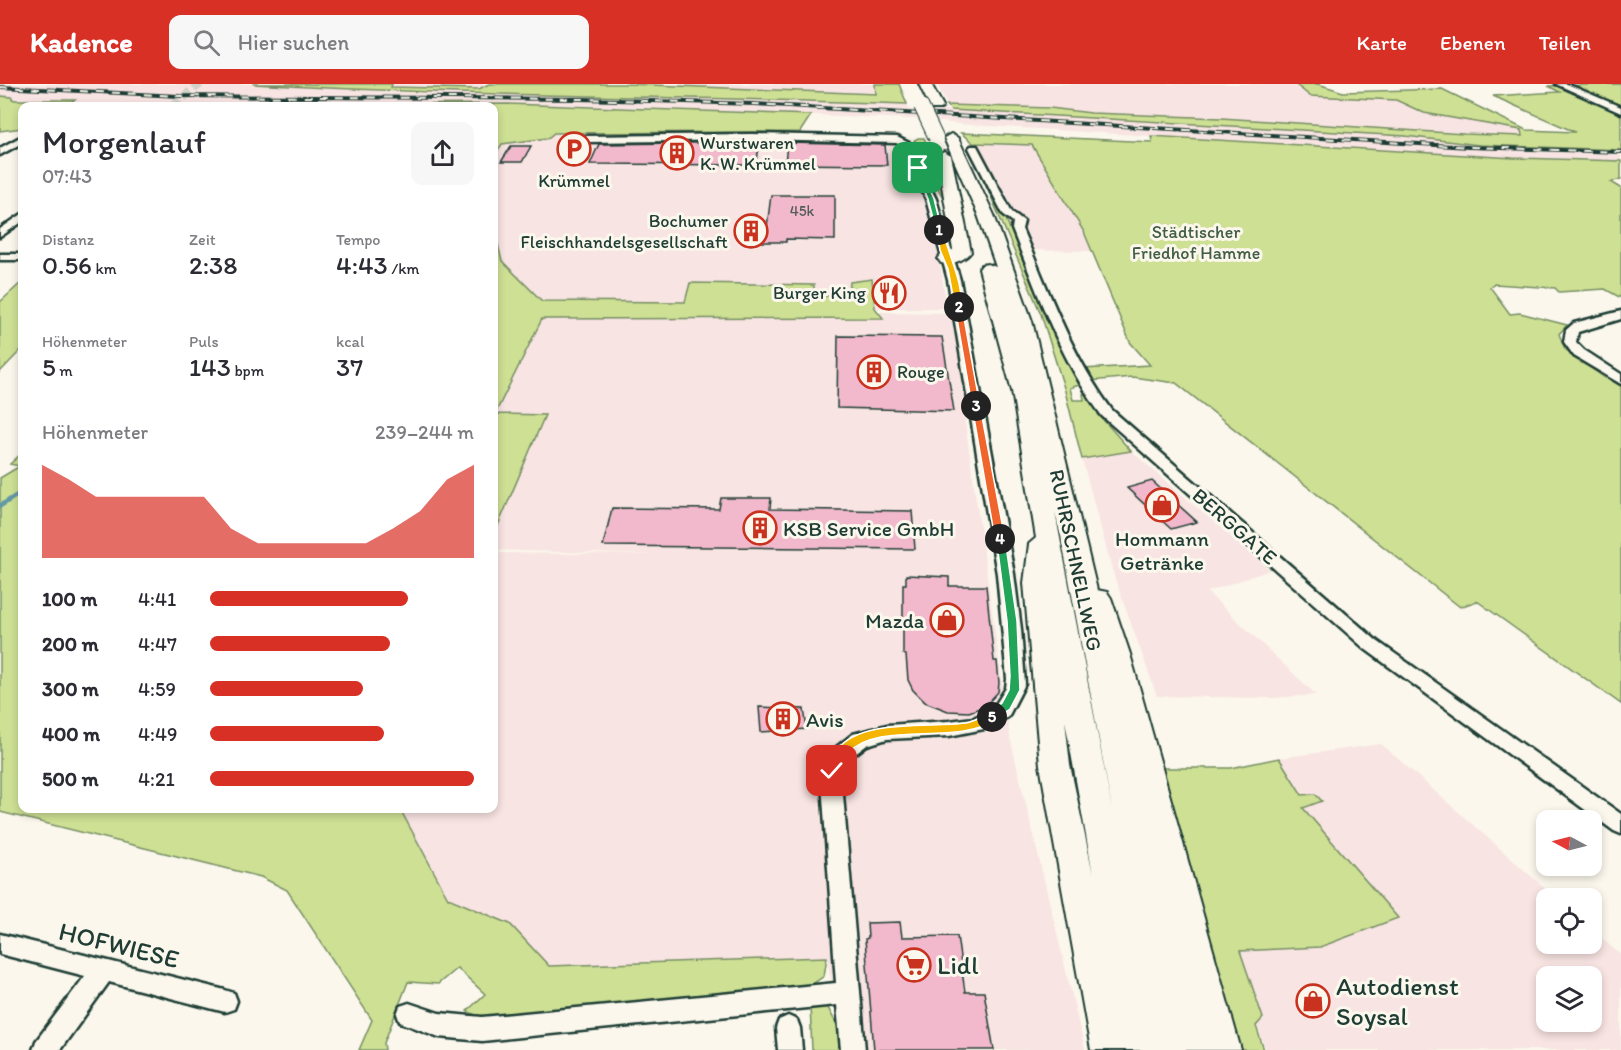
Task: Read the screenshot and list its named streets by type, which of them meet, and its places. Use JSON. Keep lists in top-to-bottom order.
{
  "streets": {
    "highway": ["RUHRSCHNELLWEG"],
    "street": ["BERGGATE", "HOFWIESE"]
  },
  "parks": ["Städtischer Friedhof Hamme"],
  "places": {
    "parking": ["Krümmel"],
    "building": [
      "Wurstwaren K. W. Krümmel",
      "Bochumer Fleischhandelsgesellschaft",
      "Rouge",
      "KSB Service GmbH",
      "Avis"
    ],
    "restaurant": ["Burger King"],
    "shop": ["Hommann Getränke", "Mazda", "Autodienst Soysal"],
    "supermarket": ["Lidl"]
  },
  "house_numbers": ["45k"],
  "north": "left",
  "page": {
    "header": "Kadence",
    "search": "Hier suchen",
    "nav": ["Karte", "Ebenen", "Teilen"],
    "heading": ["Morgenlauf", "07:43"],
    "stats": [
      ["Distanz", "0.56 km"],
      ["Zeit", "2:38"],
      ["Tempo", "4:43 /km"],
      ["Höhenmeter", "5 m"],
      ["Puls", "143 bpm"],
      ["kcal", "37"]
    ],
    "pins": [
      "1",
      "2",
      "3",
      "4",
      "5"
    ],
    "chart": ["Höhenmeter", "239–244 m"],
    "list": [
      {
        "name": "100 m",
        "note": "4:41"
      },
      {
        "name": "200 m",
        "note": "4:47"
      },
      {
        "name": "300 m",
        "note": "4:59"
      },
      {
        "name": "400 m",
        "note": "4:49"
      },
      {
        "name": "500 m",
        "note": "4:21"
      }
    ]
  }
}
